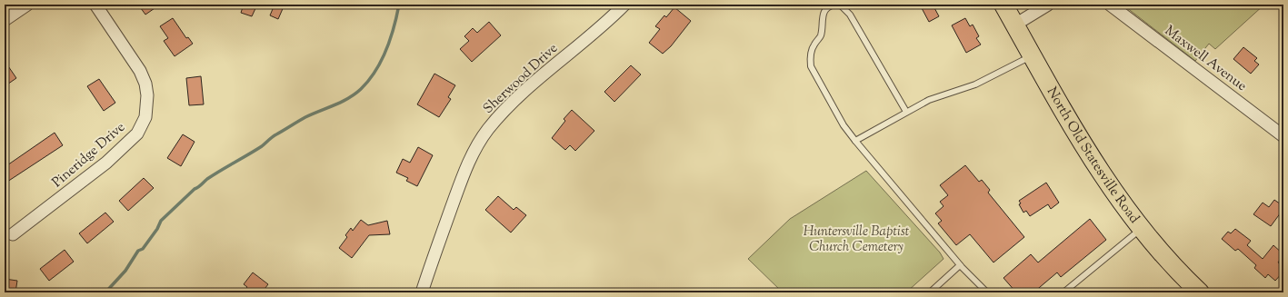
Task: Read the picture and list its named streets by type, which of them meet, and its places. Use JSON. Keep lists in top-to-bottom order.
{
  "streets": {
    "main road": ["North Old Statesville Road"],
    "street": ["Maxwell Avenue", "Sherwood Drive", "Pineridge Drive"]
  },
  "parks": ["Huntersville Baptist Church Cemetery"]
}
